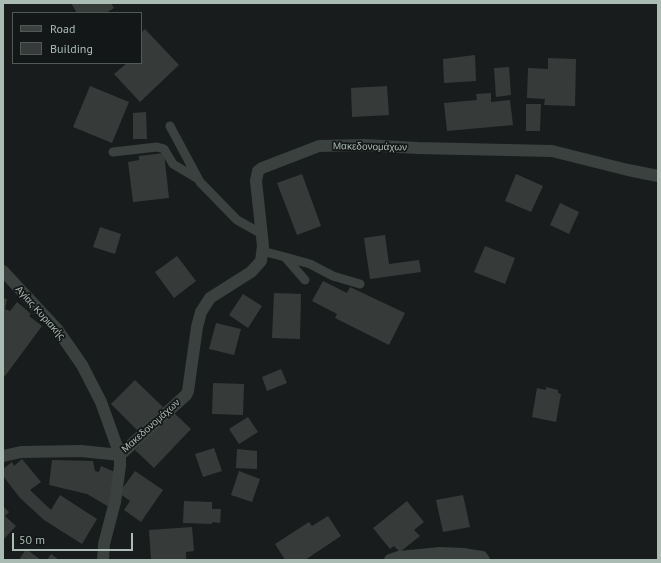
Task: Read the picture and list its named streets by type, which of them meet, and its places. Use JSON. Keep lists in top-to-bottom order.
{
  "streets": {
    "street": ["Μακεδονομάχων", "Αγίας Κυριακής"]
  },
  "crossings": [
    ["Μακεδονομάχων", "Αγίας Κυριακής"]
  ],
  "legend": ["Road", "Building"],
  "scale_bar": "50 m"
}
